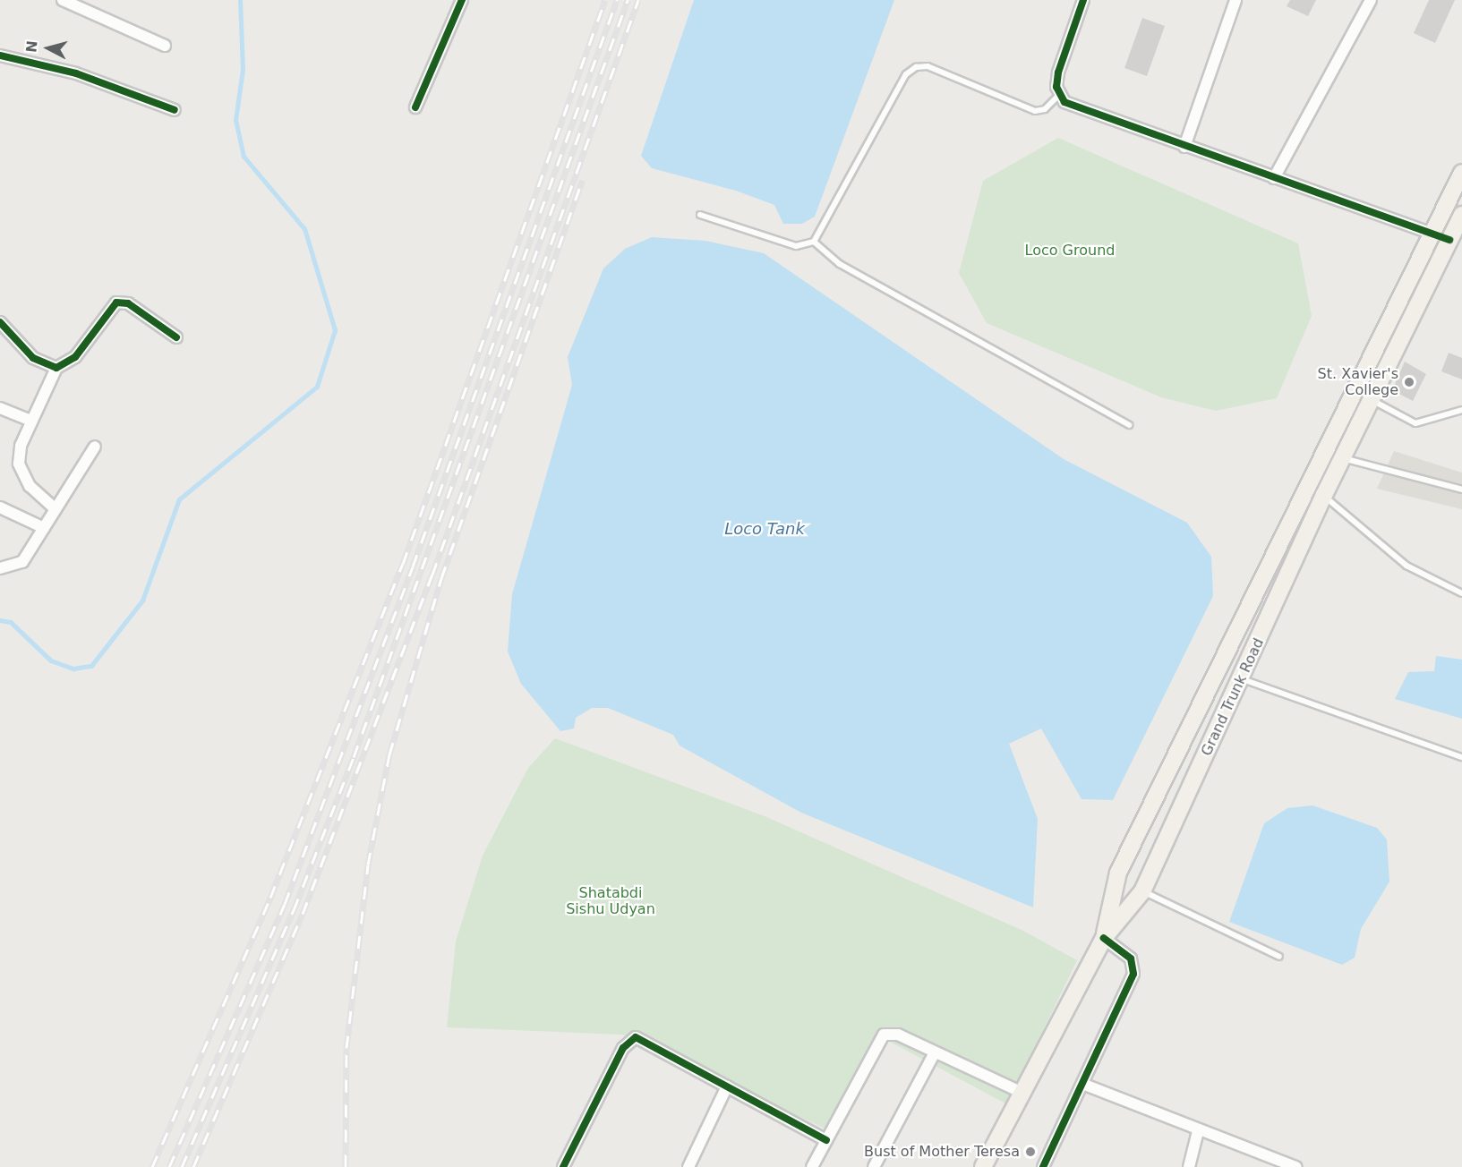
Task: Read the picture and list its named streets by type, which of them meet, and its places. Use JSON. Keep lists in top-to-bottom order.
{
  "streets": {
    "main road": ["Grand Trunk Road"]
  },
  "water": ["Loco Tank"],
  "parks": ["Loco Ground", "Shatabdi Sishu Udyan"],
  "places": ["St. Xavier's College", "Bust of Mother Teresa"],
  "north": "left"
}
